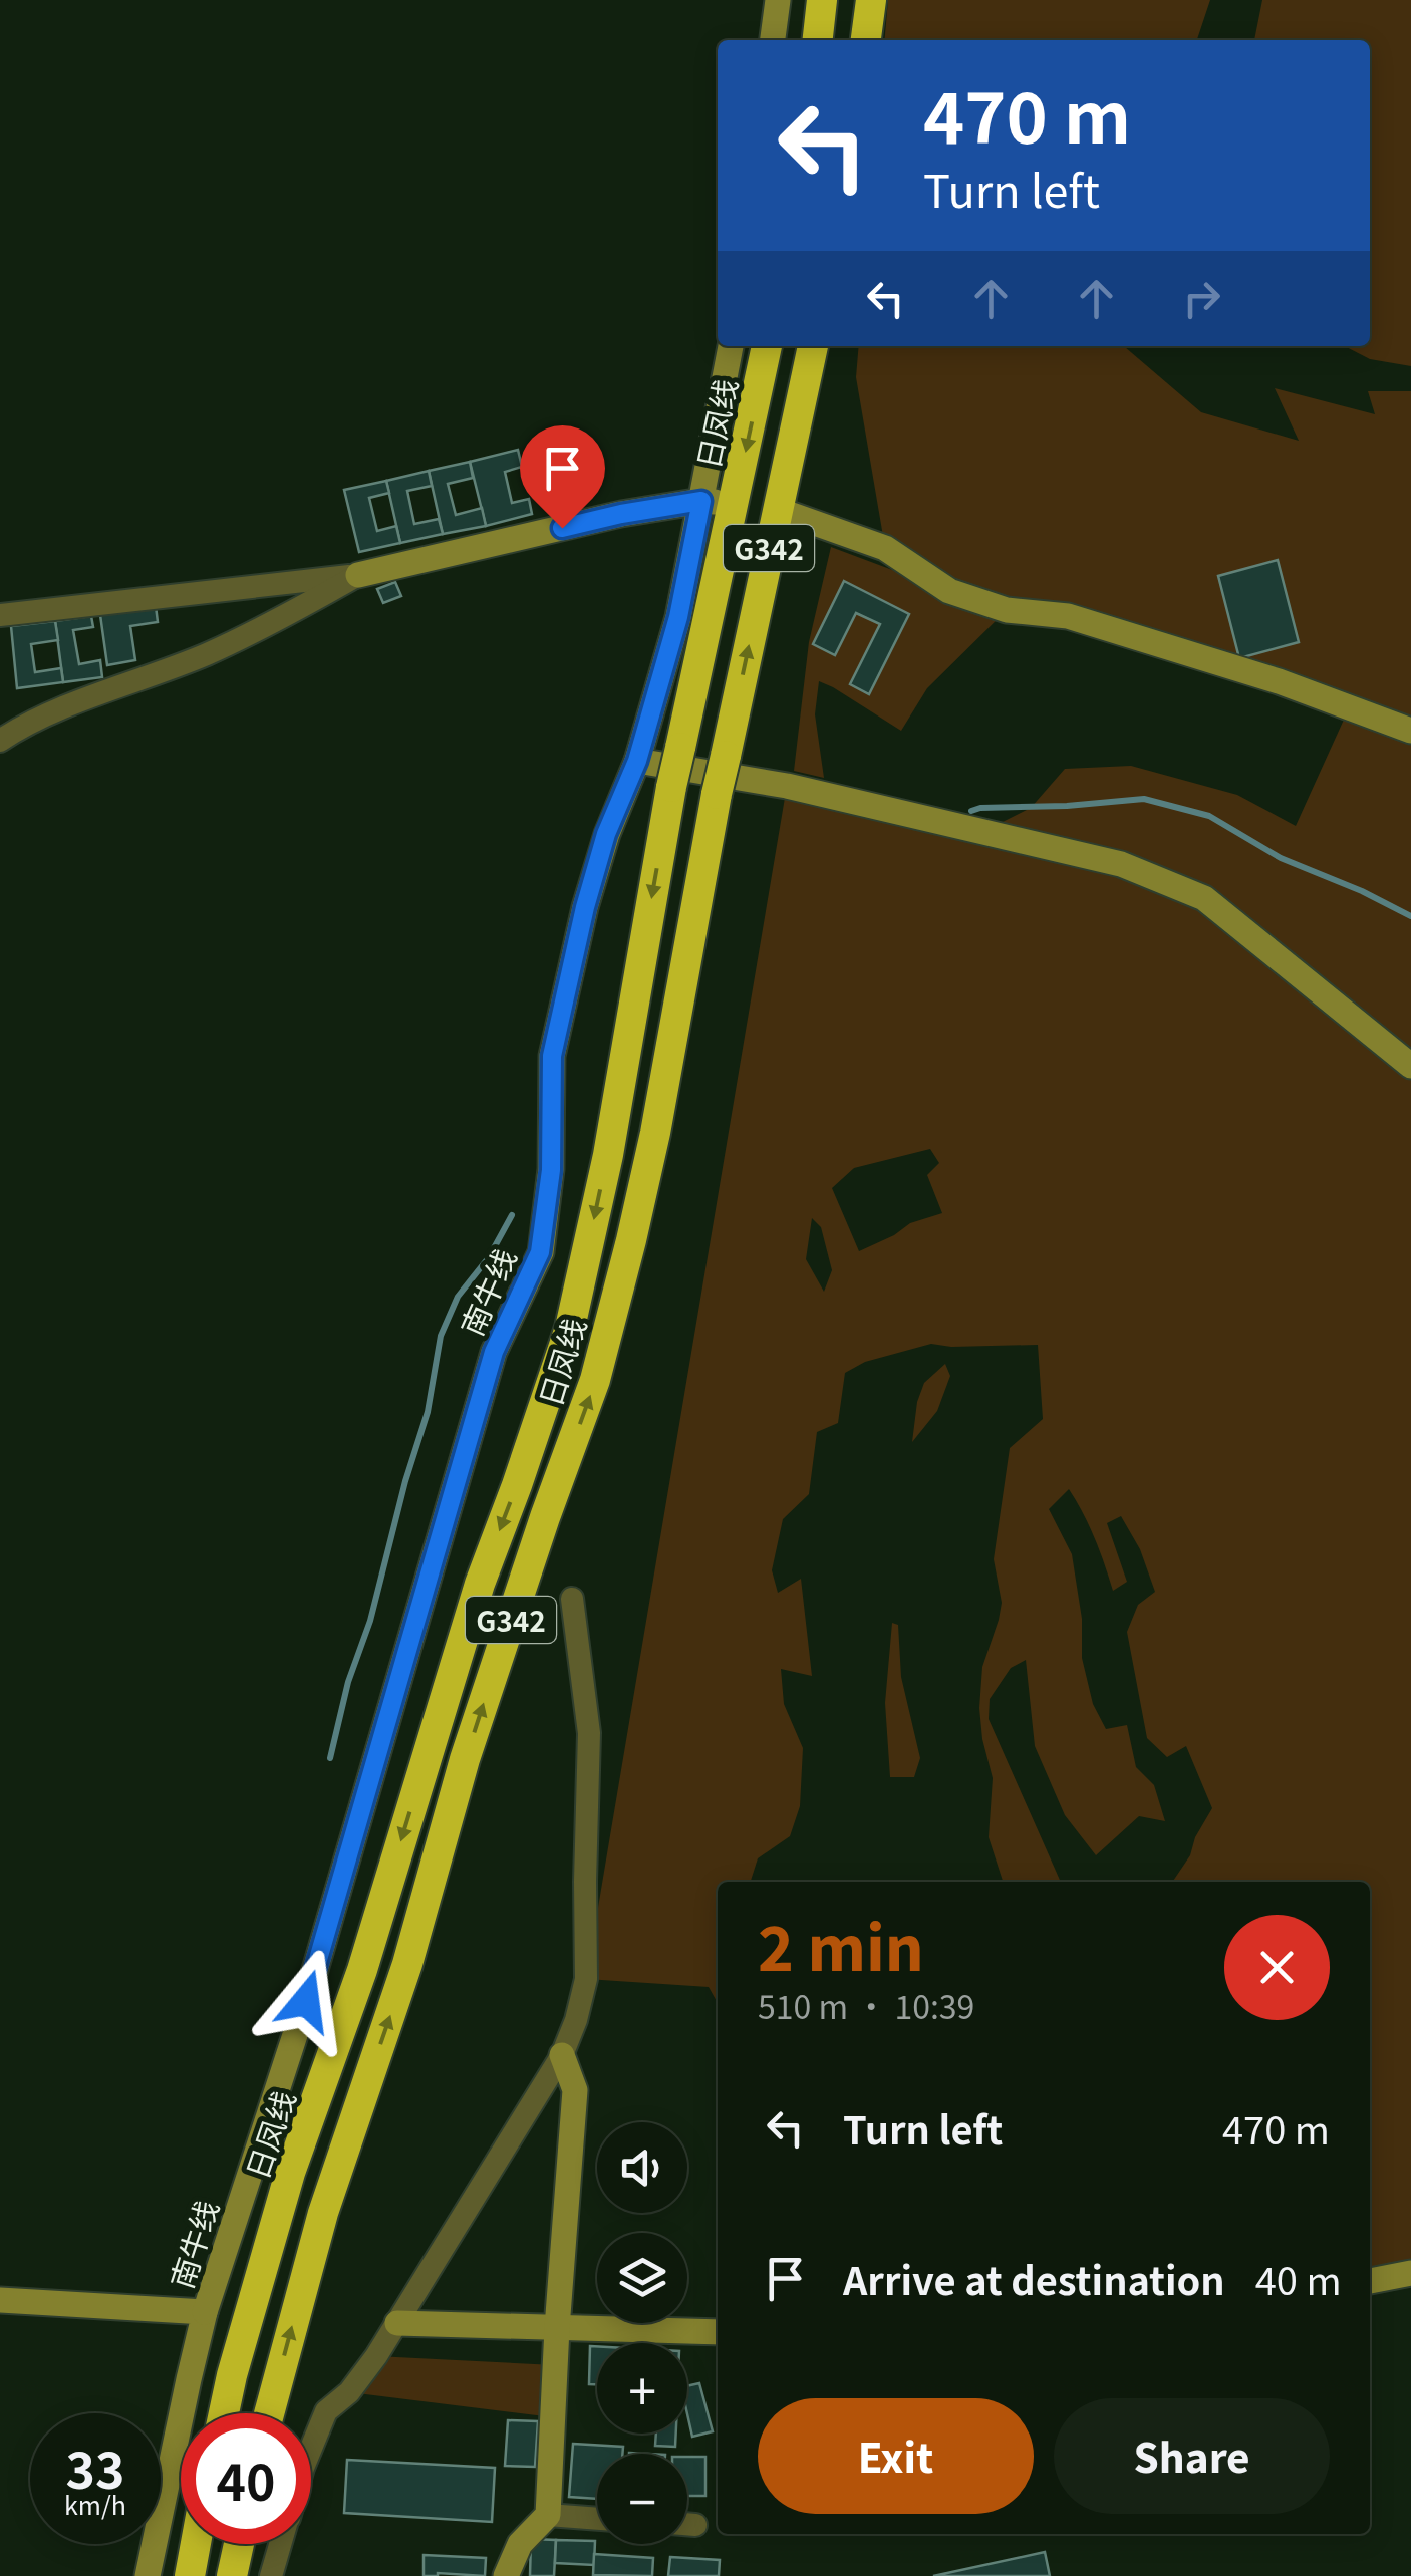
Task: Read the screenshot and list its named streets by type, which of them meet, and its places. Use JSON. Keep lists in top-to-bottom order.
{
  "streets": {
    "highway": ["日凤线", "G342"],
    "street": ["南牛线"]
  },
  "page": {
    "turn": ["470 m", "Turn left"],
    "heading": ["2 min", "510 m · 10:39"],
    "list": [
      {
        "name": "Turn left",
        "value": "470 m"
      },
      {
        "name": "Arrive at destination",
        "value": "40 m"
      }
    ],
    "map_buttons": ["+", "−"],
    "buttons": ["Exit", "Share"],
    "speed": "33 km/h",
    "limit": "40"
  }
}
